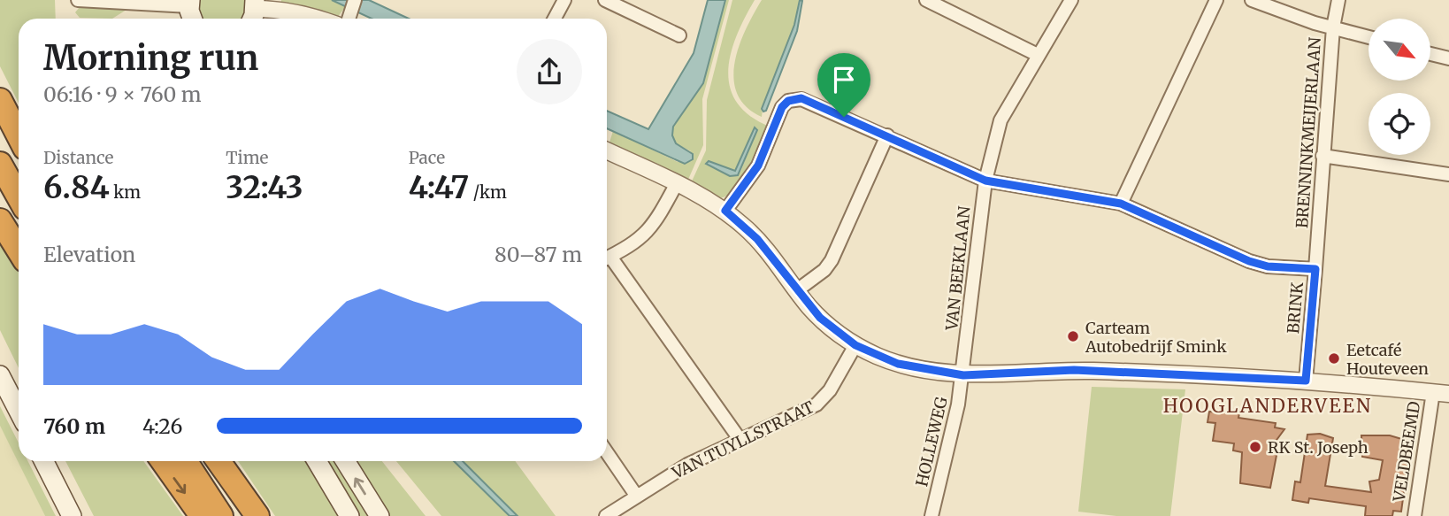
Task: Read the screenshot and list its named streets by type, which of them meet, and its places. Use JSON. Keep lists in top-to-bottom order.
{
  "streets": {
    "street": [
      "BRENNINKMEIJERLAAN",
      "VAN BEEKLAAN",
      "BRINK",
      "VAN TUYLLSTRAAT",
      "HOLLEWEG",
      "VELDBEEMD"
    ]
  },
  "crossings": [
    ["BRENNINKMEIJERLAAN", "BRINK"],
    ["VAN BEEKLAAN", "BRINK"],
    ["VAN BEEKLAAN", "HOLLEWEG"]
  ],
  "districts": ["HOOGLANDERVEEN"],
  "places": ["Carteam Autobedrijf Smink", "Eetcafé Houteveen", "RK St. Joseph"],
  "north": "bottom right",
  "page": {
    "heading": ["Morning run", "06:16 · 9 × 760 m"],
    "stats": [
      ["Distance", "6.84 km"],
      ["Time", "32:43"],
      ["Pace", "4:47 /km"]
    ],
    "chart": ["Elevation", "80–87 m"],
    "list": [
      {
        "name": "760 m",
        "note": "4:26"
      }
    ]
  }
}
